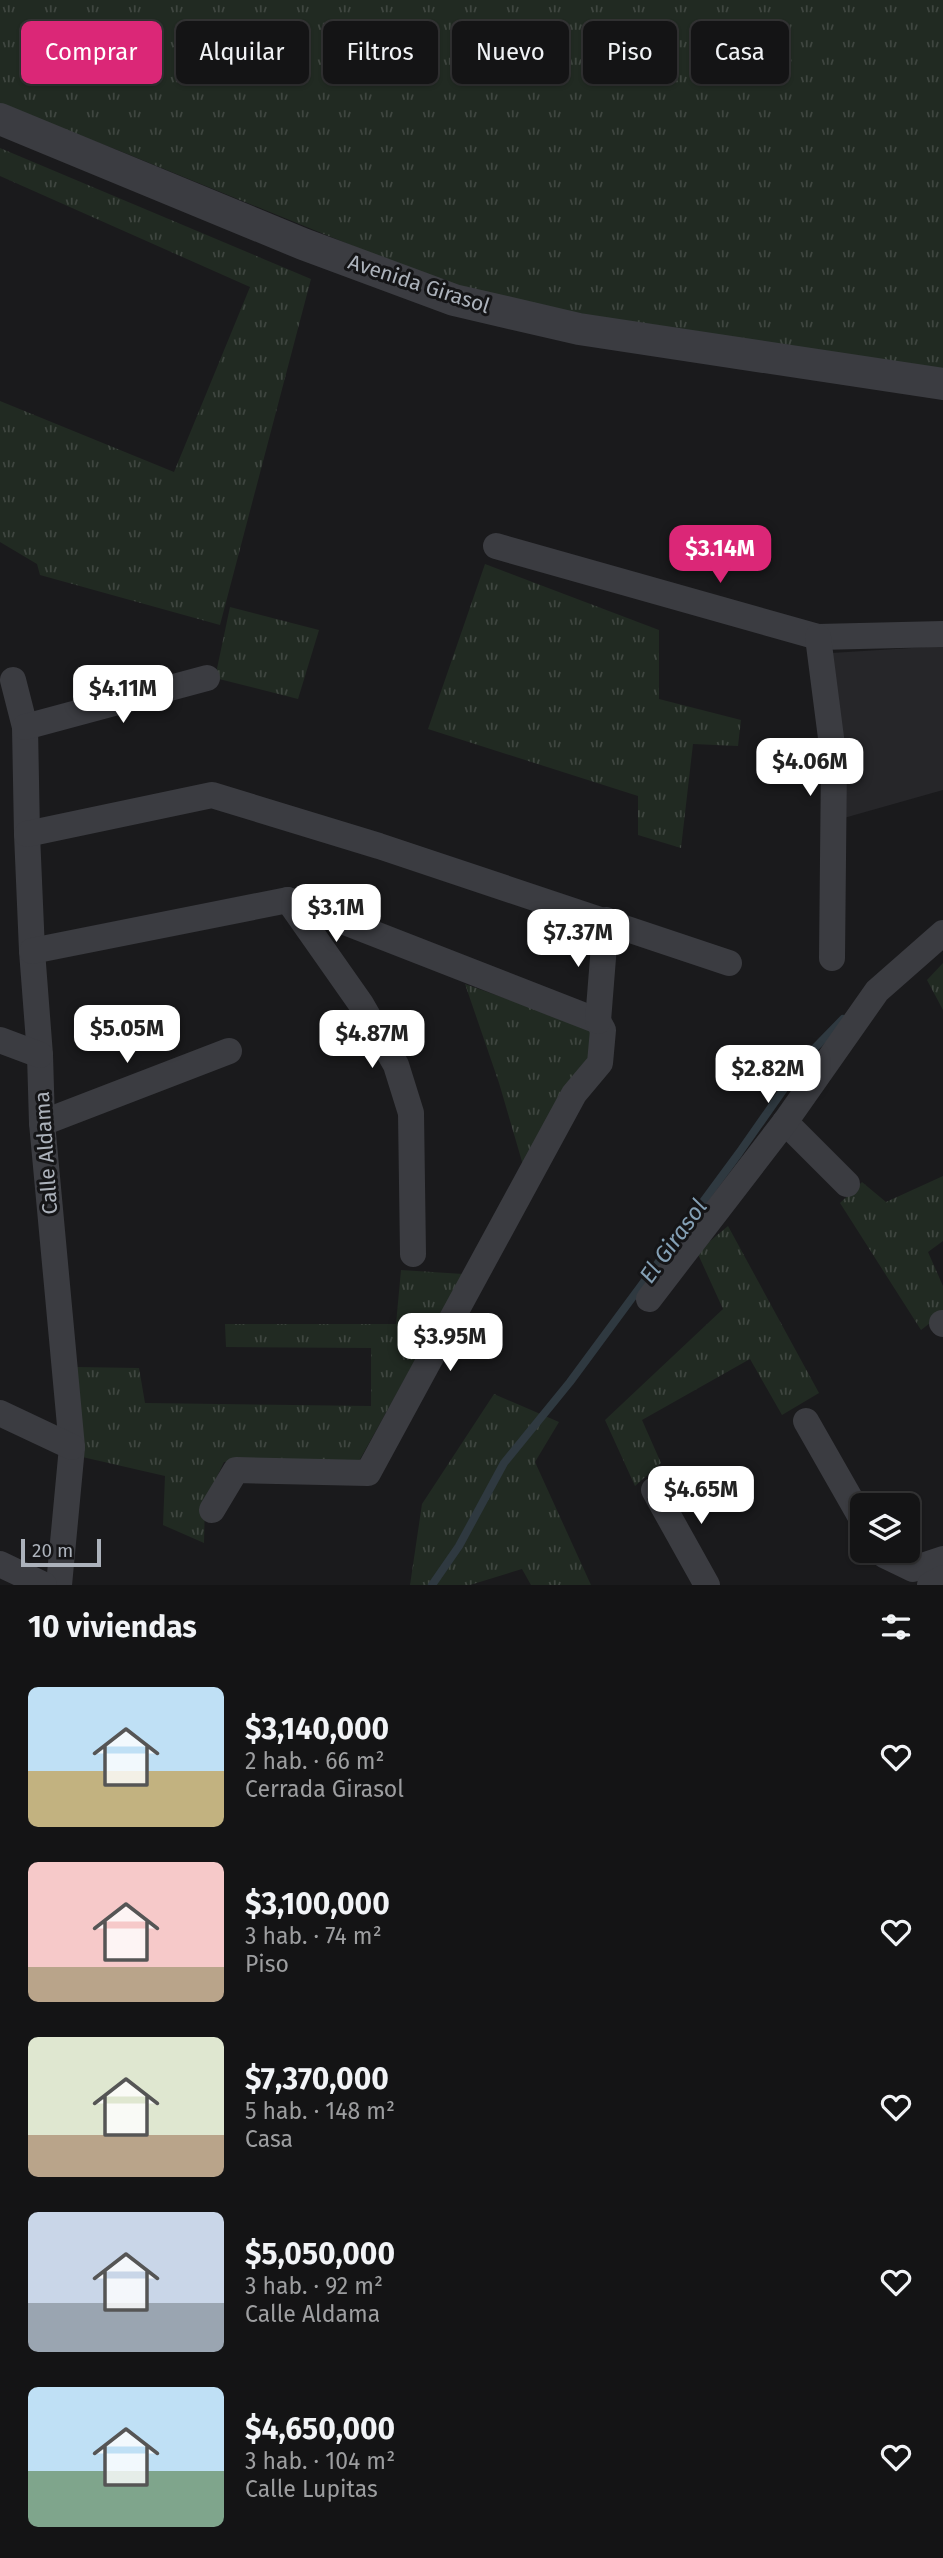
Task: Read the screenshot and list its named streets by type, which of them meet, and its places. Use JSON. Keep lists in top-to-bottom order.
{
  "streets": {
    "street": ["Avenida Girasol", "Calle Aldama"]
  },
  "water": ["El Girasol"],
  "scale_bar": "20 m",
  "page": {
    "chip": [
      "Comprar",
      "Alquilar",
      "Filtros",
      "Nuevo",
      "Piso",
      "Casa"
    ],
    "price": [
      "$3.14M",
      "$4.11M",
      "$4.06M",
      "$3.1M",
      "$7.37M",
      "$5.05M",
      "$4.87M",
      "$2.82M",
      "$3.95M",
      "$4.65M"
    ],
    "scale": "20 m",
    "heading": "10 viviendas",
    "list": [
      {
        "name": "$3,140,000",
        "note": "2 hab. · 66 m² · Cerrada Girasol"
      },
      {
        "name": "$3,100,000",
        "note": "3 hab. · 74 m² · Piso"
      },
      {
        "name": "$7,370,000",
        "note": "5 hab. · 148 m² · Casa"
      },
      {
        "name": "$5,050,000",
        "note": "3 hab. · 92 m² · Calle Aldama"
      },
      {
        "name": "$4,650,000",
        "note": "3 hab. · 104 m² · Calle Lupitas"
      }
    ]
  }
}
